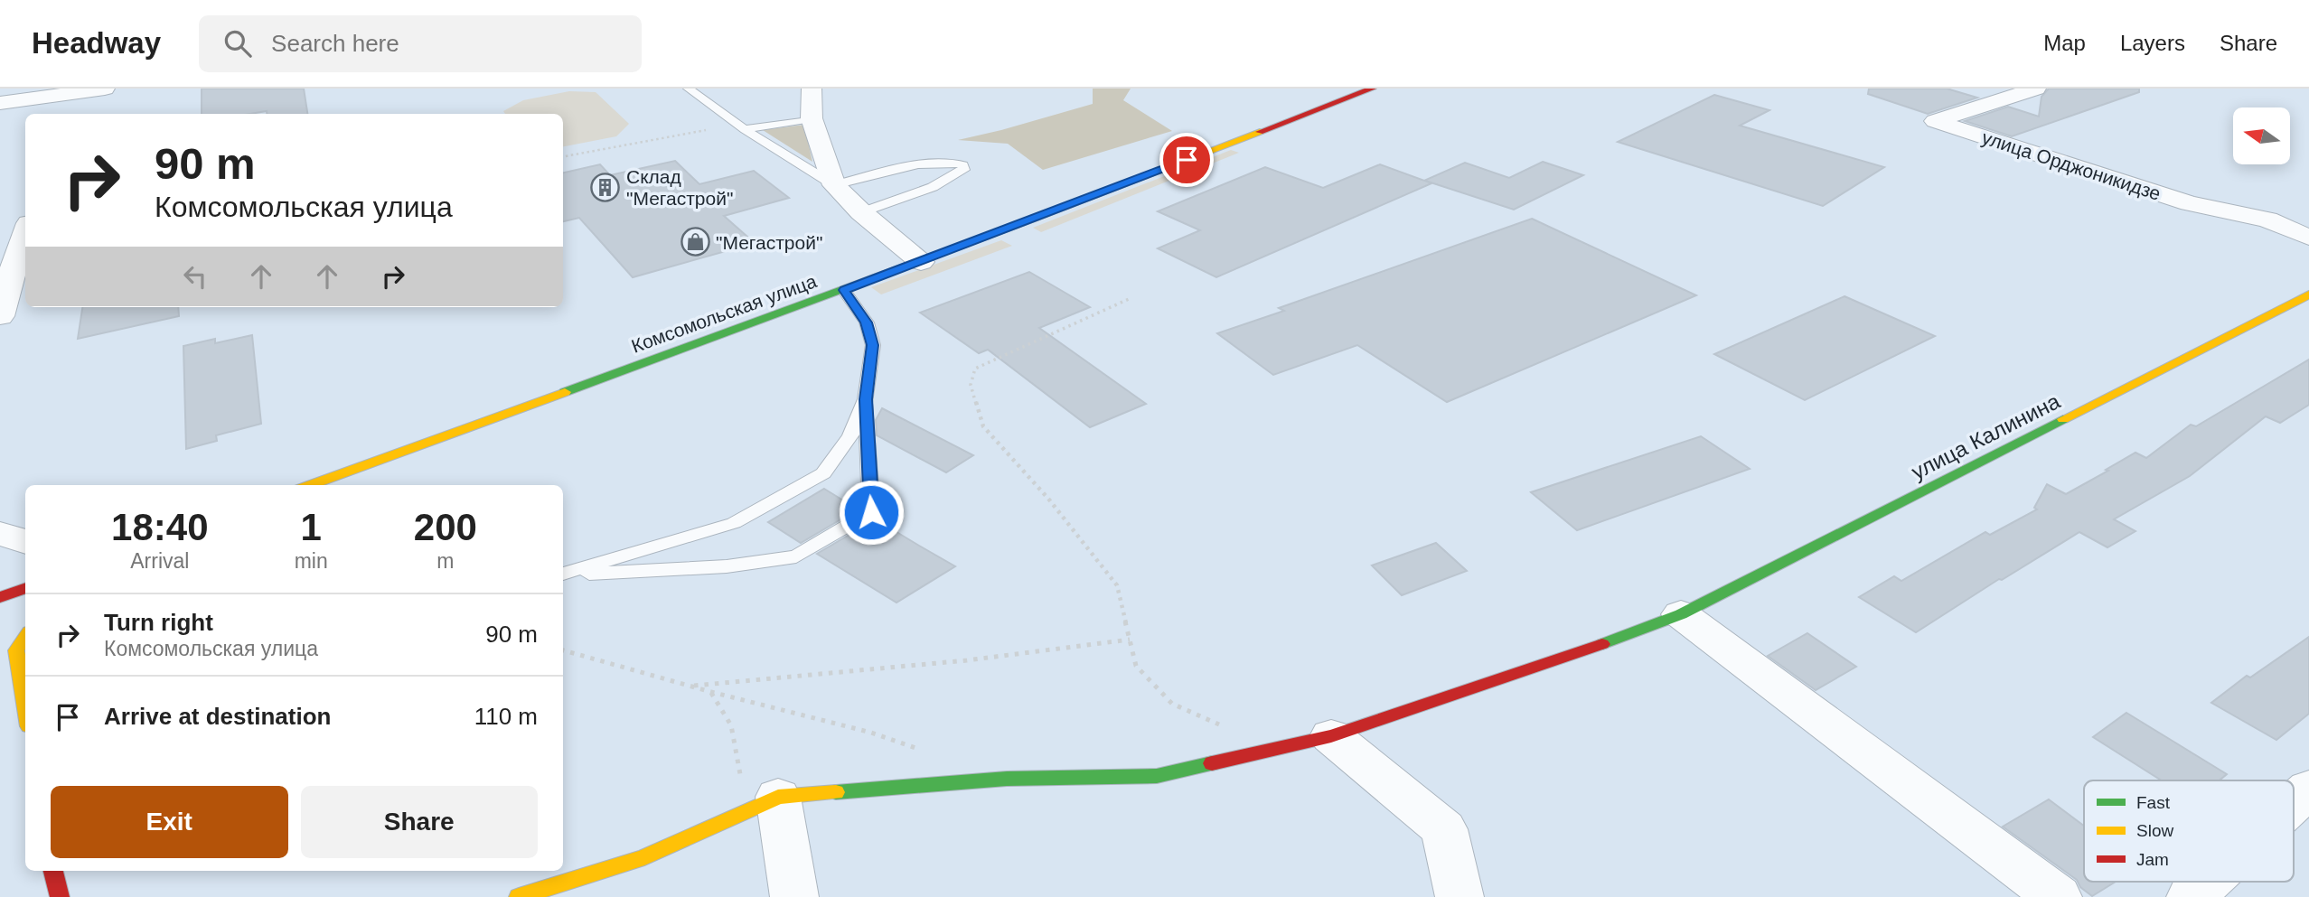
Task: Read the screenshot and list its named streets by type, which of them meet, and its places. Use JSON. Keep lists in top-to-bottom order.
{
  "streets": {
    "street": ["улица Орджоникидзе", "Комсомольская улица", "улица Калинина"]
  },
  "places": {
    "building": ["Склад \"Мегастрой\""],
    "shop": ["\"Мегастрой\""]
  },
  "legend": ["Fast", "Slow", "Jam"],
  "north": "left",
  "page": {
    "header": "Headway",
    "search": "Search here",
    "nav": ["Map", "Layers", "Share"],
    "turn": ["90 m", "Комсомольская улица"],
    "eta": [
      "18:40",
      "Arrival",
      "1",
      "min",
      "200",
      "m"
    ],
    "list": [
      {
        "name": "Turn right",
        "note": "Комсомольская улица",
        "value": "90 m"
      },
      {
        "name": "Arrive at destination",
        "value": "110 m"
      }
    ],
    "buttons": ["Exit", "Share"]
  }
}
